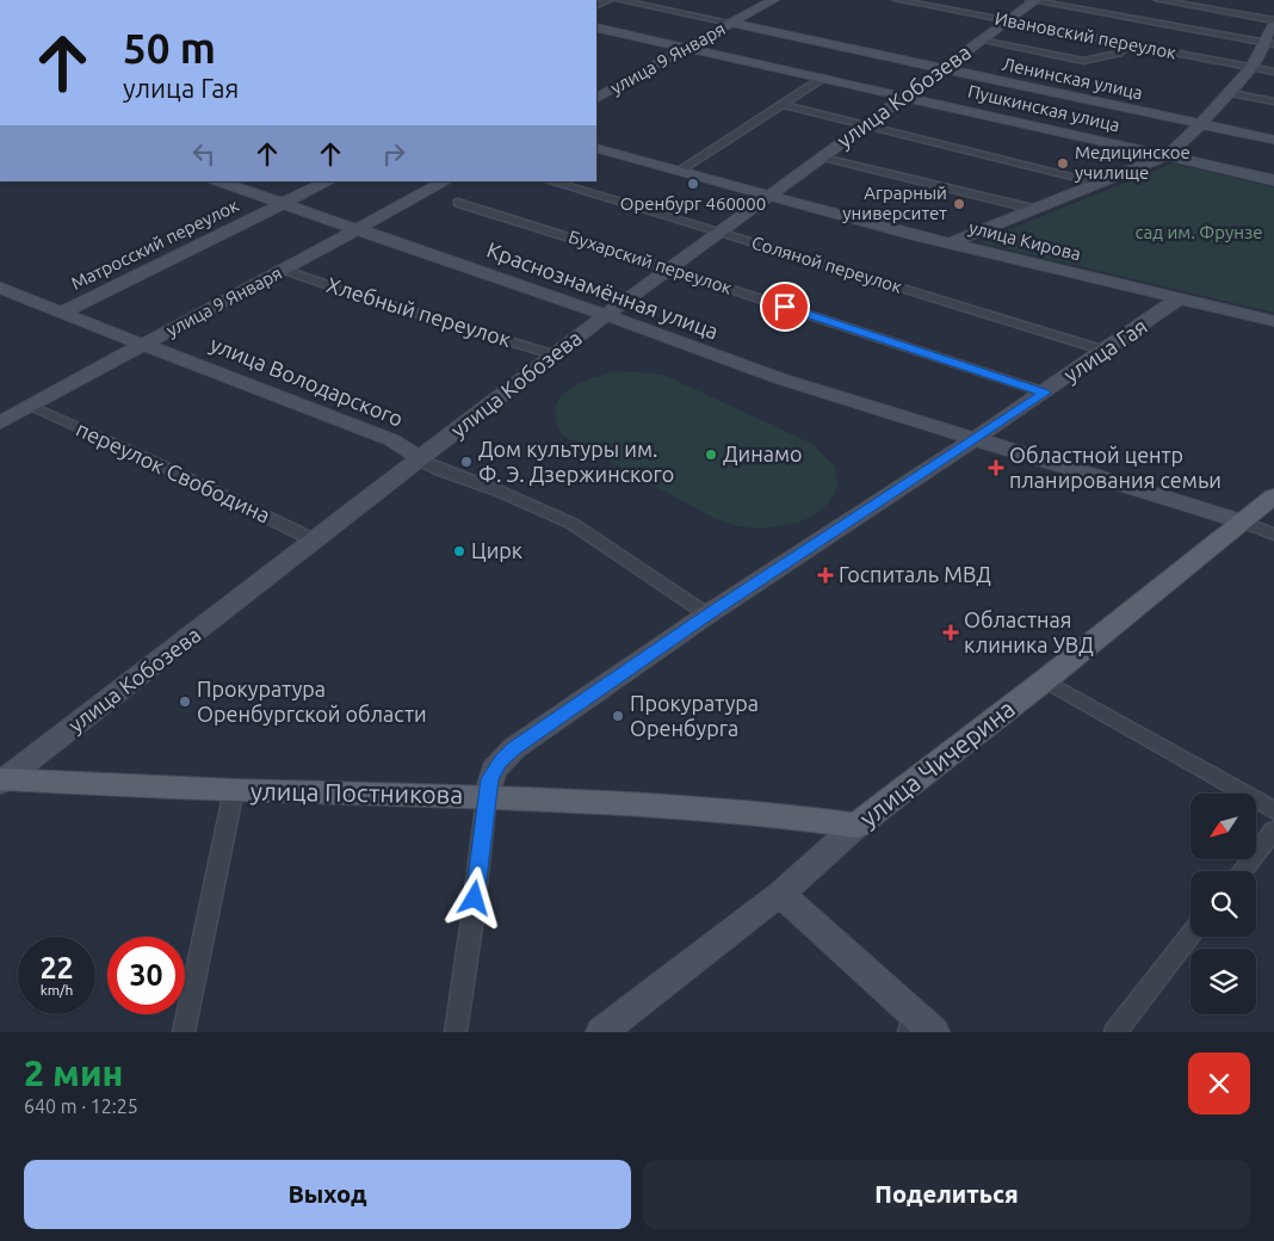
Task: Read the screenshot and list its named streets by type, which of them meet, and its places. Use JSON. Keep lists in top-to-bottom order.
{
  "streets": {
    "main road": [
      "улица 9 Января",
      "Ленинская улица",
      "улица Кобозева",
      "Пушкинская улица",
      "улица Кирова",
      "Матросский переулок",
      "Краснознамённая улица",
      "улица Гая",
      "улица Володарского",
      "улица Чичерина",
      "улица Постникова"
    ],
    "street": [
      "Ивановский переулок",
      "Бухарский переулок",
      "Соляной переулок",
      "Хлебный переулок",
      "переулок Свободина"
    ]
  },
  "crossings": [
    ["Ивановский переулок", "улица Кобозева"],
    ["улица 9 Января", "Ленинская улица"],
    ["улица 9 Января", "Пушкинская улица"],
    ["улица 9 Января", "Краснознамённая улица"],
    ["улица 9 Января", "Хлебный переулок"],
    ["улица 9 Января", "улица Володарского"],
    ["улица 9 Января", "переулок Свободина"],
    ["Ленинская улица", "улица Кобозева"],
    ["улица Кобозева", "Пушкинская улица"],
    ["улица Кобозева", "улица Кирова"],
    ["улица Кобозева", "Бухарский переулок"],
    ["улица Кобозева", "Соляной переулок"],
    ["улица Кобозева", "Краснознамённая улица"],
    ["улица Кобозева", "Хлебный переулок"],
    ["улица Кобозева", "улица Володарского"],
    ["улица Кобозева", "переулок Свободина"],
    ["улица Кобозева", "улица Постникова"],
    ["улица Кирова", "улица Гая"],
    ["Матросский переулок", "Краснознамённая улица"],
    ["Матросский переулок", "улица Володарского"],
    ["Бухарский переулок", "улица Гая"],
    ["Соляной переулок", "улица Гая"],
    ["Краснознамённая улица", "улица Гая"],
    ["Краснознамённая улица", "улица Чичерина"],
    ["улица Гая", "улица Володарского"],
    ["улица Гая", "улица Постникова"],
    ["улица Чичерина", "улица Постникова"]
  ],
  "parks": ["сад им. Фрунзе"],
  "places": {
    "other": [
      "Медицинское училище",
      "Оренбург 460000",
      "Аграрный университет",
      "Динамо",
      "Дом культуры им. Ф. Э. Дзержинского",
      "Цирк",
      "Прокуратура Оренбургской области",
      "Прокуратура Оренбурга"
    ],
    "health": ["Областной центр планирования семьи", "Госпиталь МВД", "Областная клиника УВД"]
  },
  "north": "bottom left",
  "page": {
    "turn": ["50 m", "улица Гая"],
    "speed": "22 km/h",
    "limit": "30",
    "heading": ["2 мин", "640 m · 12:25"],
    "buttons": ["Выход", "Поделиться"]
  }
}
